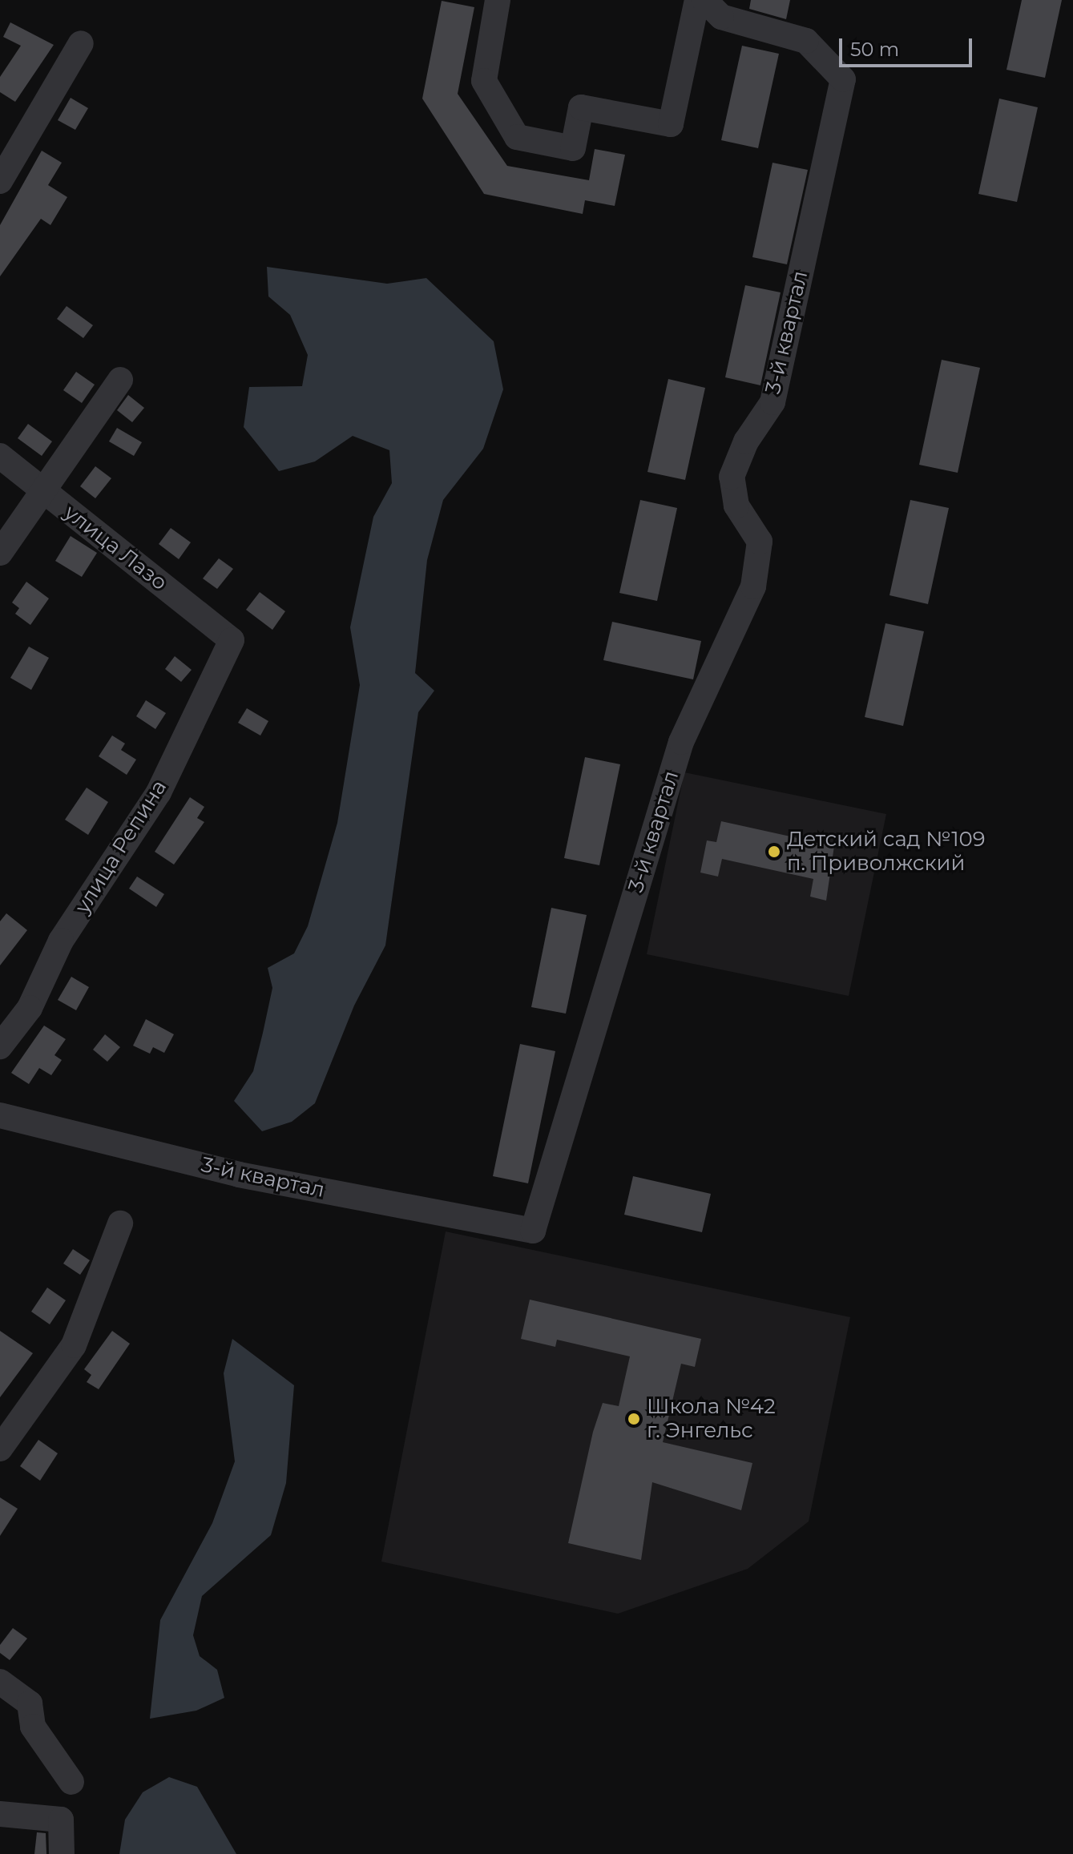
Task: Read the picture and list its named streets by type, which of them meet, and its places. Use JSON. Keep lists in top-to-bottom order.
{
  "streets": {
    "street": ["3-й квартал", "улица Лазо", "улица Репина"]
  },
  "crossings": [
    ["улица Лазо", "улица Репина"]
  ],
  "places": ["Детский сад №109 п. Приволжский", "Школа №42 г. Энгельс"],
  "scale_bar": "50 m"
}
